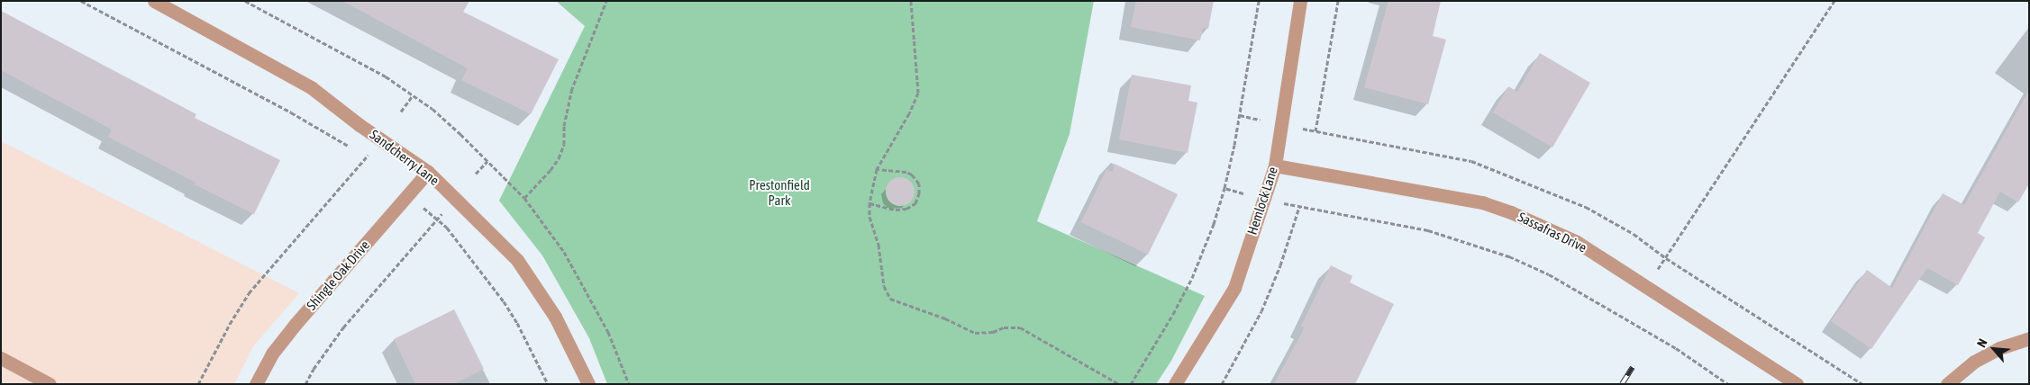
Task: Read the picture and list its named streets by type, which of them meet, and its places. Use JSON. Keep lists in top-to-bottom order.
{
  "streets": {
    "street": [
      "Sandcherry Lane",
      "Hemlock Lane",
      "Sassafras Drive",
      "Shingle Oak Drive"
    ]
  },
  "crossings": [
    ["Sandcherry Lane", "Shingle Oak Drive"],
    ["Hemlock Lane", "Sassafras Drive"]
  ],
  "parks": ["Prestonfield Park"],
  "north": "top left"
}
